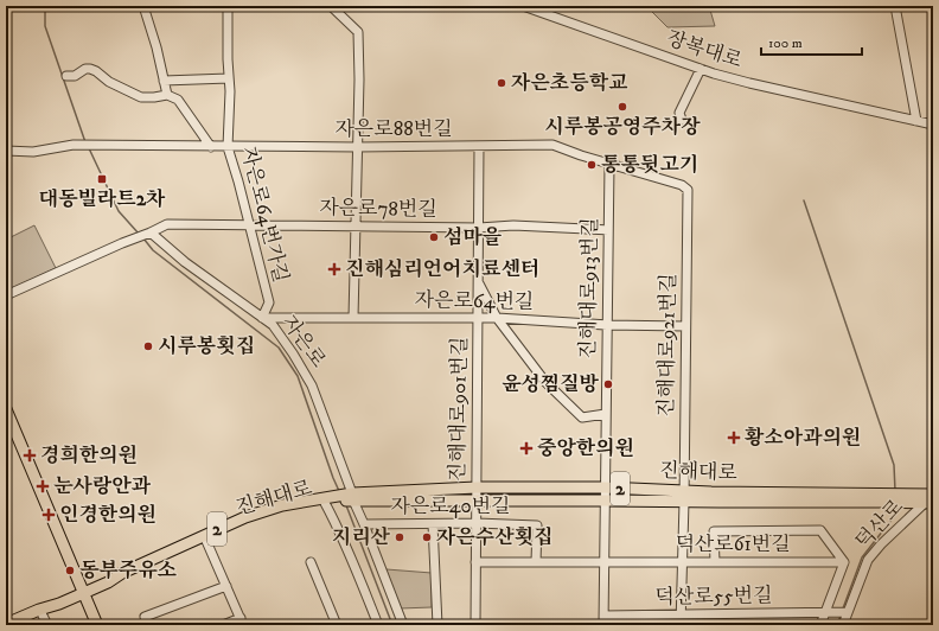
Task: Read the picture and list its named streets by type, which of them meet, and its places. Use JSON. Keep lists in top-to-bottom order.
{
  "streets": {
    "main road": ["진해대로", "2"],
    "street": [
      "장복대로",
      "자은로88번길",
      "자은로78번길",
      "자은로64번가길",
      "진해대로913번길",
      "자은로64번길",
      "자은로",
      "진해대로921번길",
      "진해대로901번길",
      "자은로40번길",
      "덕산로",
      "덕산로61번길",
      "덕산로55번길"
    ]
  },
  "crossings": [
    ["자은로88번길", "자은로64번가길"],
    ["자은로88번길", "진해대로913번길"],
    ["자은로88번길", "진해대로921번길"],
    ["자은로88번길", "진해대로901번길"],
    ["자은로78번길", "자은로64번가길"],
    ["자은로78번길", "진해대로913번길"],
    ["자은로78번길", "자은로"],
    ["자은로78번길", "진해대로901번길"],
    ["자은로64번가길", "자은로64번길"],
    ["자은로64번가길", "자은로"],
    ["진해대로913번길", "자은로64번길"],
    ["진해대로913번길", "진해대로"],
    ["진해대로913번길", "덕산로61번길"],
    ["진해대로913번길", "덕산로55번길"],
    ["자은로64번길", "자은로"],
    ["자은로64번길", "진해대로921번길"],
    ["자은로64번길", "진해대로901번길"],
    ["자은로", "진해대로"],
    ["자은로", "2"],
    ["자은로", "자은로40번길"],
    ["진해대로921번길", "진해대로"],
    ["진해대로921번길", "덕산로61번길"],
    ["진해대로921번길", "덕산로55번길"],
    ["진해대로901번길", "진해대로"],
    ["진해대로901번길", "자은로40번길"],
    ["진해대로901번길", "덕산로61번길"],
    ["진해대로", "2"],
    ["진해대로", "덕산로"],
    ["자은로40번길", "덕산로61번길"],
    ["덕산로", "덕산로55번길"]
  ],
  "places": {
    "other": [
      "자은초등학교",
      "시루봉공영주차장",
      "통통뒷고기",
      "섬마을",
      "시루봉횟집",
      "윤성찜질방",
      "지리산",
      "자은수산횟집",
      "동부주유소"
    ],
    "transit": ["대동빌라트2차"],
    "health": [
      "진해심리언어치료센터",
      "황소아과의원",
      "중앙한의원",
      "경희한의원",
      "눈사랑안과",
      "인경한의원"
    ]
  },
  "scale_bar": "100 m"
}
